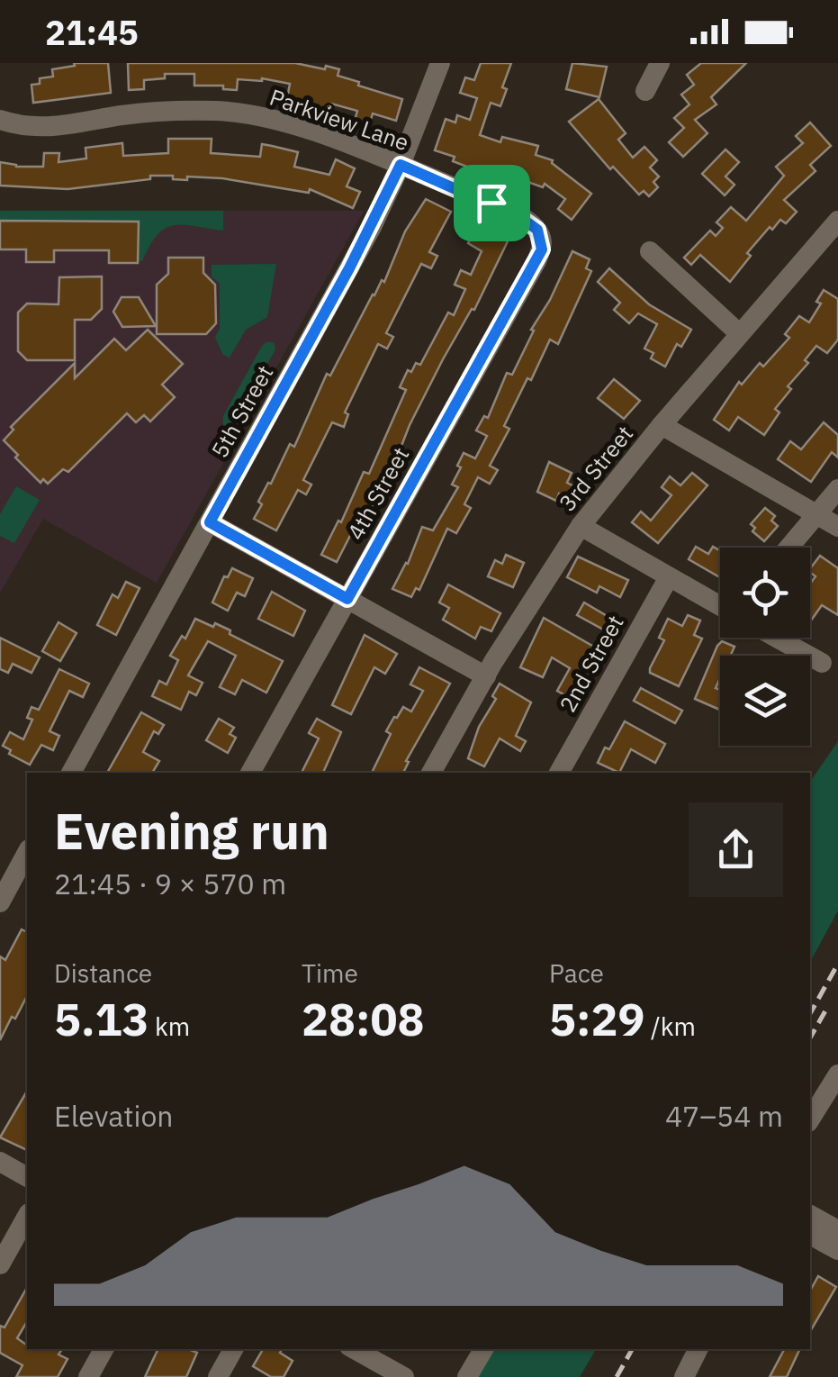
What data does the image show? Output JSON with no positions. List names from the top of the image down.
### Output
{
  "streets": {
    "street": [
      "Parkview Lane",
      "5th Street",
      "3rd Street",
      "4th Street",
      "2nd Street"
    ]
  },
  "crossings": [
    ["Parkview Lane", "5th Street"],
    ["Parkview Lane", "4th Street"]
  ],
  "page": {
    "status": "21:45",
    "heading": ["Evening run", "21:45 · 9 × 570 m"],
    "stats": [
      ["Distance", "5.13 km"],
      ["Time", "28:08"],
      ["Pace", "5:29 /km"]
    ],
    "chart": ["Elevation", "47–54 m"]
  }
}
